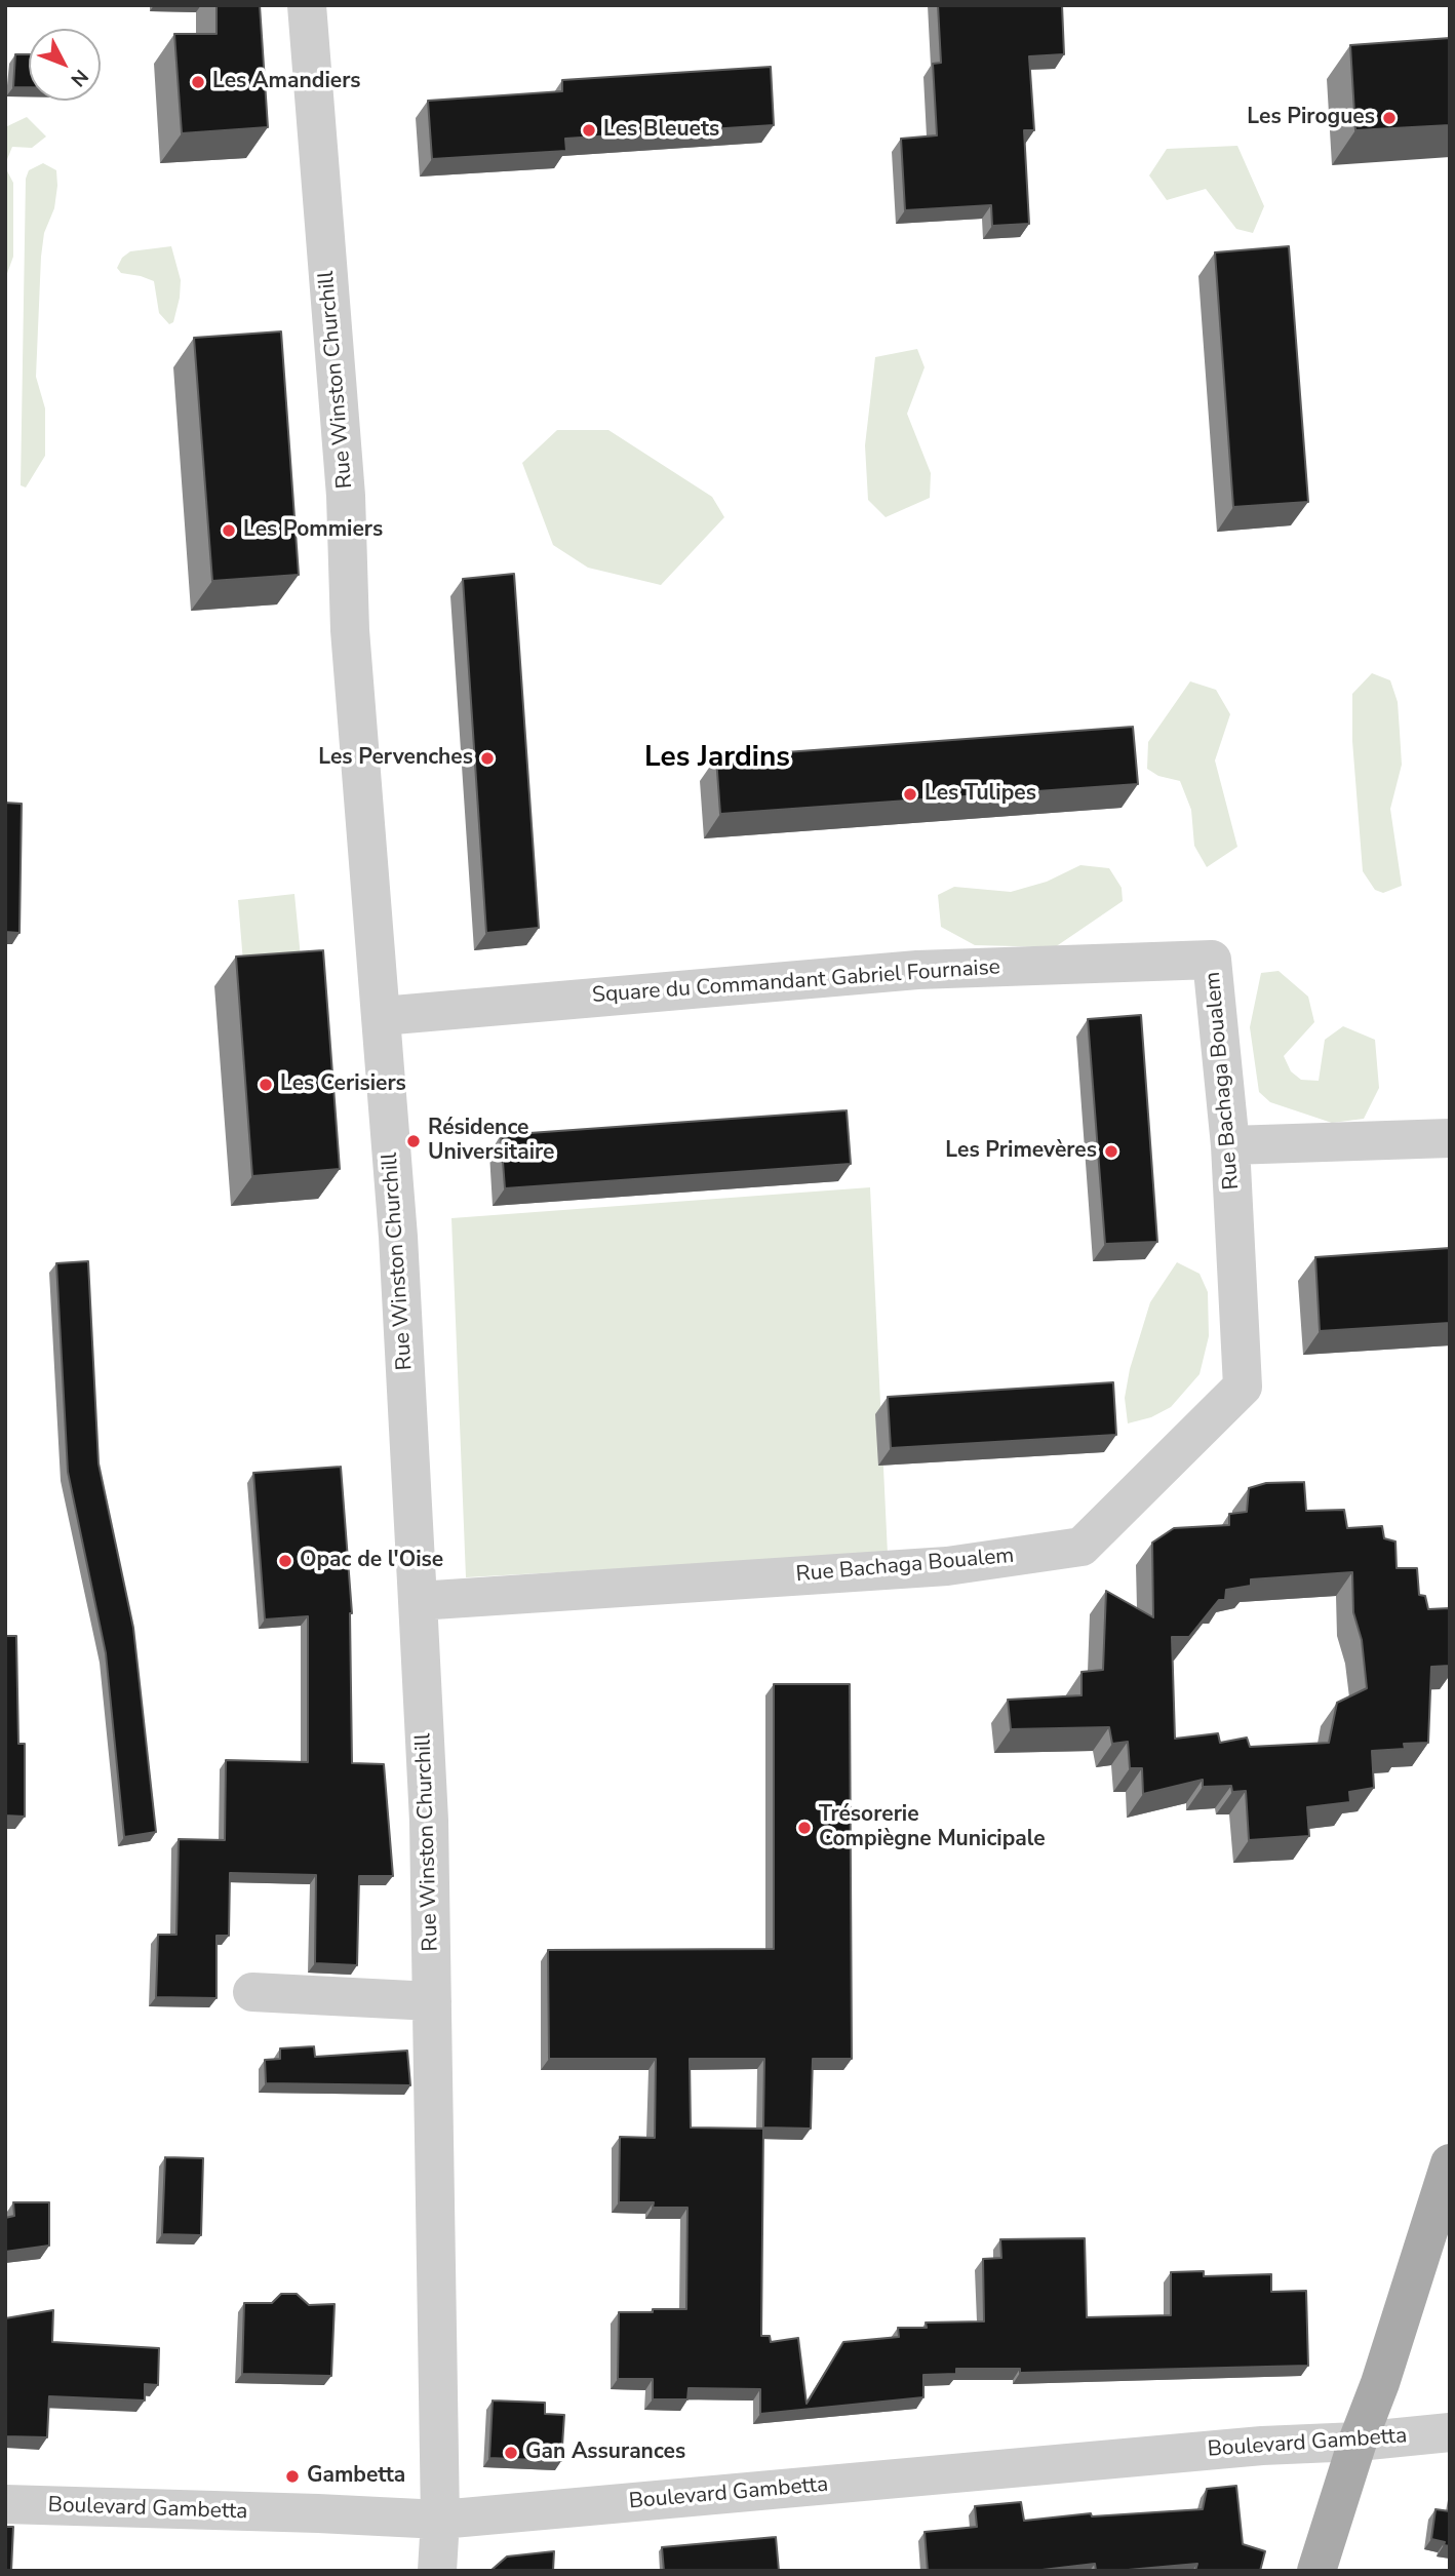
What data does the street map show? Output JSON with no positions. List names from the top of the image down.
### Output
{
  "streets": {
    "street": [
      "Rue Winston Churchill",
      "Square du Commandant Gabriel Fournaise",
      "Rue Bachaga Boualem",
      "Boulevard Gambetta"
    ]
  },
  "crossings": [
    ["Rue Winston Churchill", "Square du Commandant Gabriel Fournaise"],
    ["Rue Winston Churchill", "Rue Bachaga Boualem"],
    ["Rue Winston Churchill", "Boulevard Gambetta"],
    ["Square du Commandant Gabriel Fournaise", "Rue Bachaga Boualem"]
  ],
  "districts": ["Les Jardins"],
  "places": [
    "Les Amandiers",
    "Les Pirogues",
    "Les Bleuets",
    "Les Pommiers",
    "Les Pervenches",
    "Les Tulipes",
    "Les Cerisiers",
    "Résidence Universitaire",
    "Les Primevères",
    "Opac de l'Oise",
    "Trésorerie Compiègne Municipale",
    "Gan Assurances",
    "Gambetta"
  ],
  "north": "bottom right"
}
